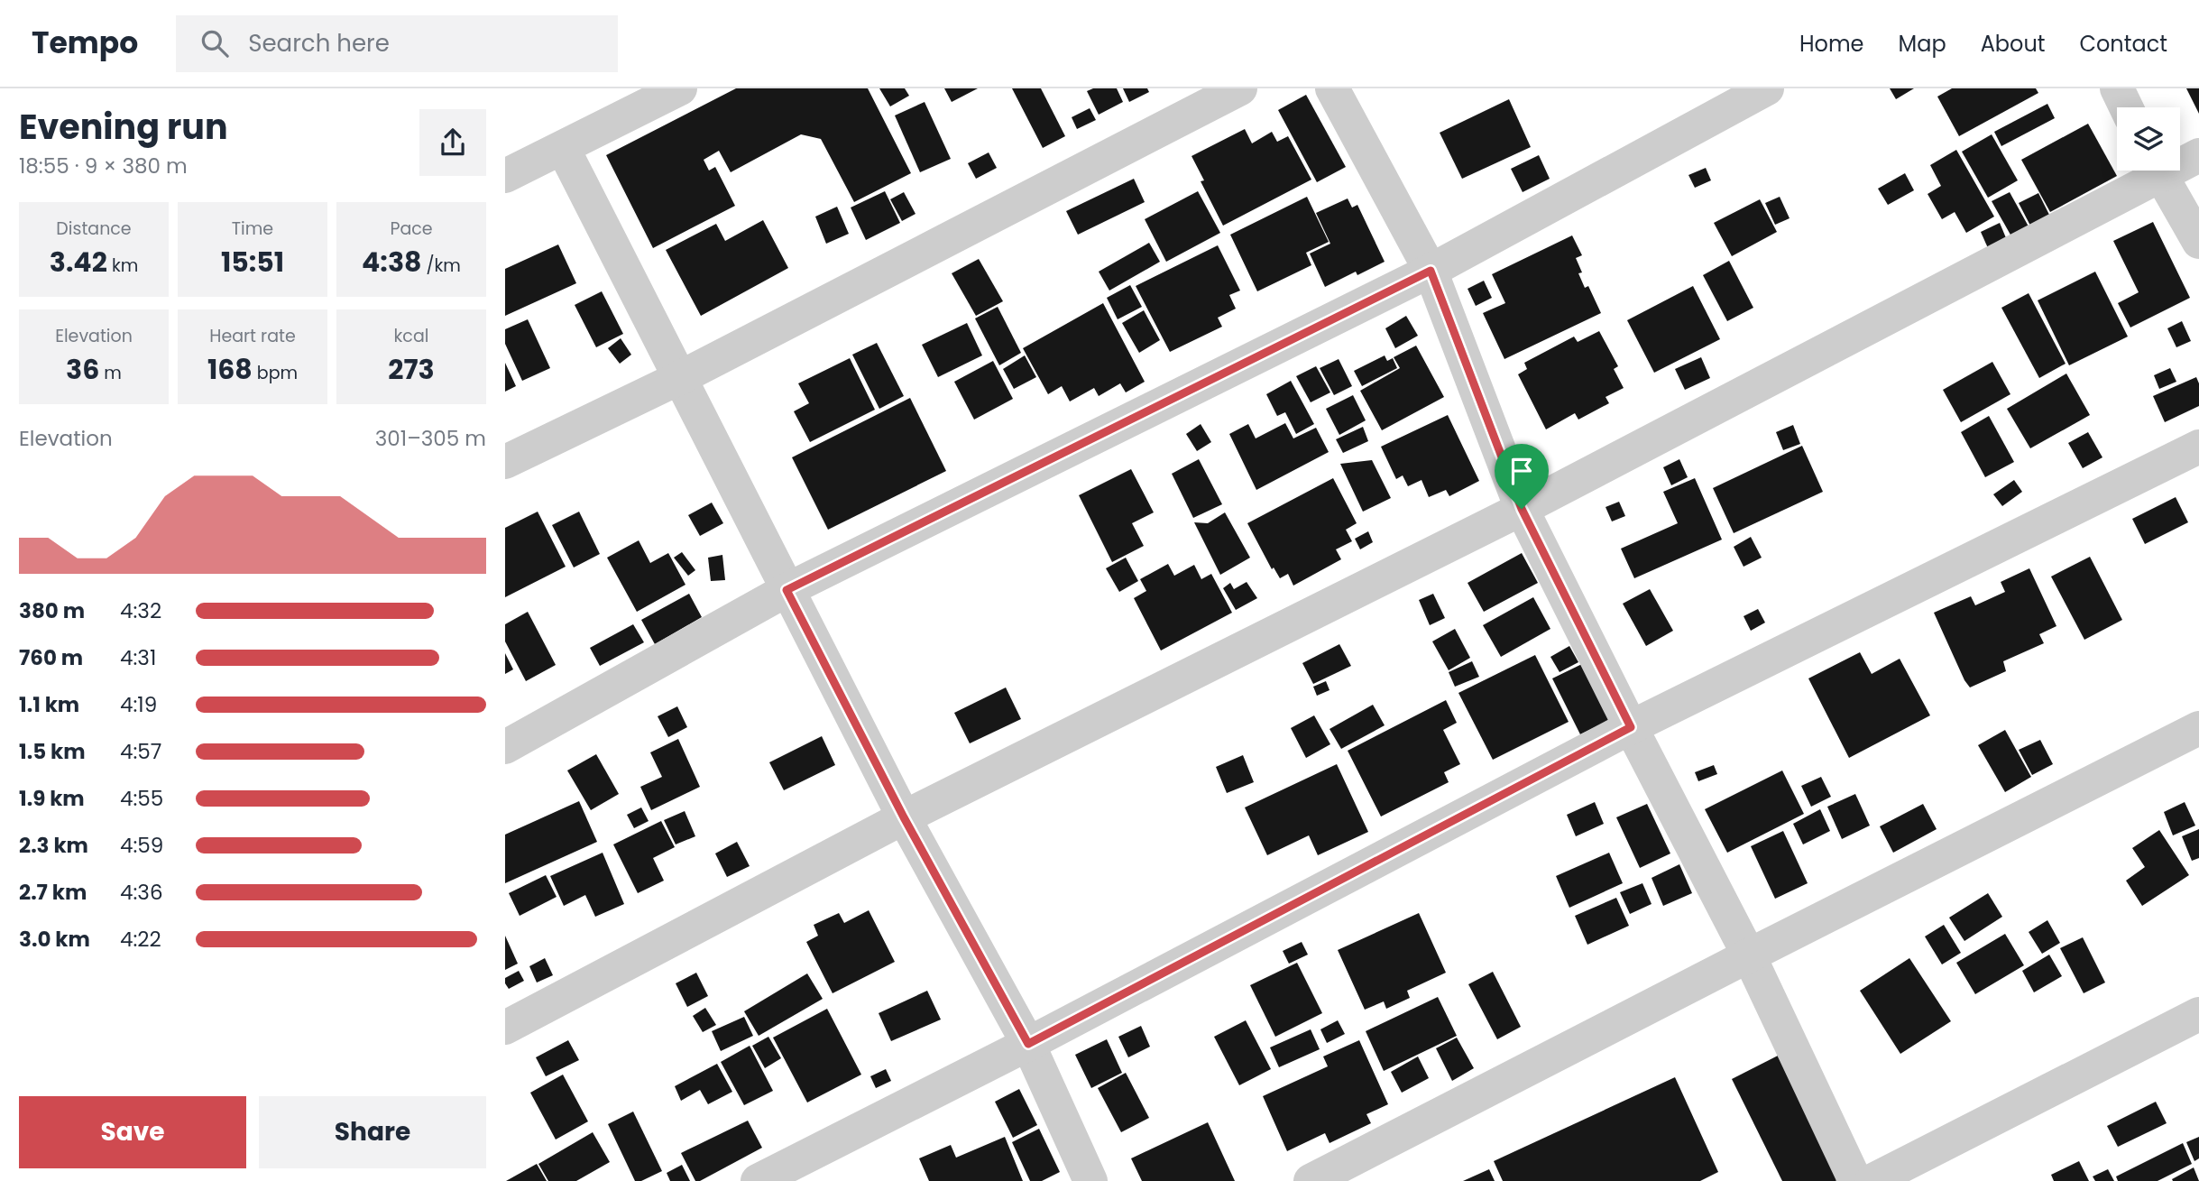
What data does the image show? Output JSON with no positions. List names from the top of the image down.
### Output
{
  "page": {
    "header": "Tempo",
    "search": "Search here",
    "nav": [
      "Home",
      "Map",
      "About",
      "Contact"
    ],
    "heading": ["Evening run", "18:55 · 9 × 380 m"],
    "stats": [
      ["Distance", "3.42 km"],
      ["Time", "15:51"],
      ["Pace", "4:38 /km"],
      ["Elevation", "36 m"],
      ["Heart rate", "168 bpm"],
      ["kcal", "273"]
    ],
    "chart": ["Elevation", "301–305 m"],
    "list": [
      {
        "name": "380 m",
        "note": "4:32"
      },
      {
        "name": "760 m",
        "note": "4:31"
      },
      {
        "name": "1.1 km",
        "note": "4:19"
      },
      {
        "name": "1.5 km",
        "note": "4:57"
      },
      {
        "name": "1.9 km",
        "note": "4:55"
      },
      {
        "name": "2.3 km",
        "note": "4:59"
      },
      {
        "name": "2.7 km",
        "note": "4:36"
      },
      {
        "name": "3.0 km",
        "note": "4:22"
      }
    ],
    "buttons": ["Save", "Share"]
  }
}
